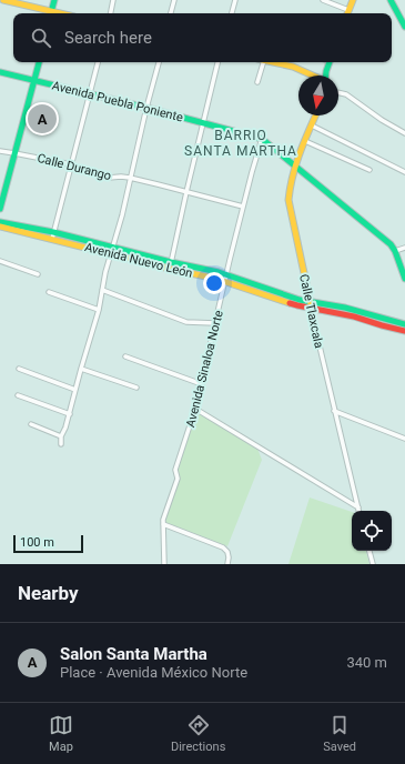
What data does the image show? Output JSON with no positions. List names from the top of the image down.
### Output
{
  "streets": {
    "street": [
      "Avenida Puebla Poniente",
      "Calle Durango",
      "Avenida Nuevo León",
      "Calle Tlaxcala",
      "Avenida Sinaloa Norte"
    ]
  },
  "crossings": [
    ["Avenida Puebla Poniente", "Calle Tlaxcala"],
    ["Avenida Puebla Poniente", "Avenida Sinaloa Norte"],
    ["Calle Durango", "Avenida Sinaloa Norte"],
    ["Avenida Nuevo León", "Calle Tlaxcala"],
    ["Avenida Nuevo León", "Avenida Sinaloa Norte"]
  ],
  "districts": ["BARRIO SANTA MARTHA"],
  "scale_bar": "100 m",
  "north": "bottom",
  "page": {
    "search": "Search here",
    "pins": "A",
    "scale": "100 m",
    "heading": "Nearby",
    "list": [
      {
        "mark": "A",
        "name": "Salon Santa Martha",
        "note": "Place · Avenida México Norte",
        "value": "340 m"
      }
    ],
    "nav": ["Map", "Directions", "Saved"]
  }
}
